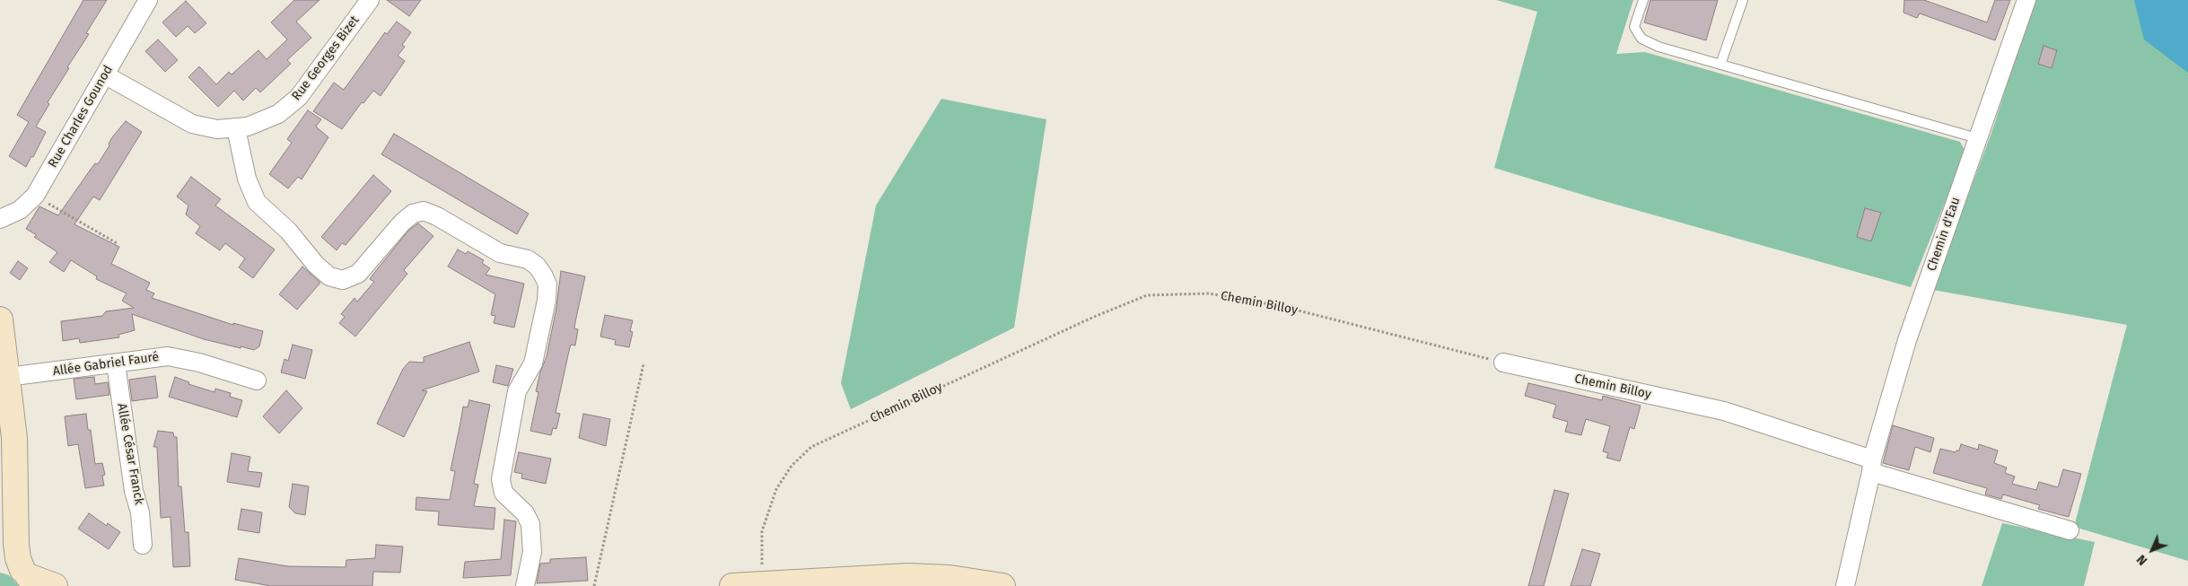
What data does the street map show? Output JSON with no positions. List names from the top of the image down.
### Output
{
  "streets": {
    "street": [
      "Rue Georges Bizet",
      "Rue Charles Gounod",
      "Chemin d'Eau",
      "Chemin Billoy",
      "Allée Gabriel Fauré",
      "Allée César Franck"
    ]
  },
  "crossings": [
    ["Rue Georges Bizet", "Rue Charles Gounod"],
    ["Chemin d'Eau", "Chemin Billoy"],
    ["Allée Gabriel Fauré", "Allée César Franck"]
  ],
  "north": "bottom left"
}
